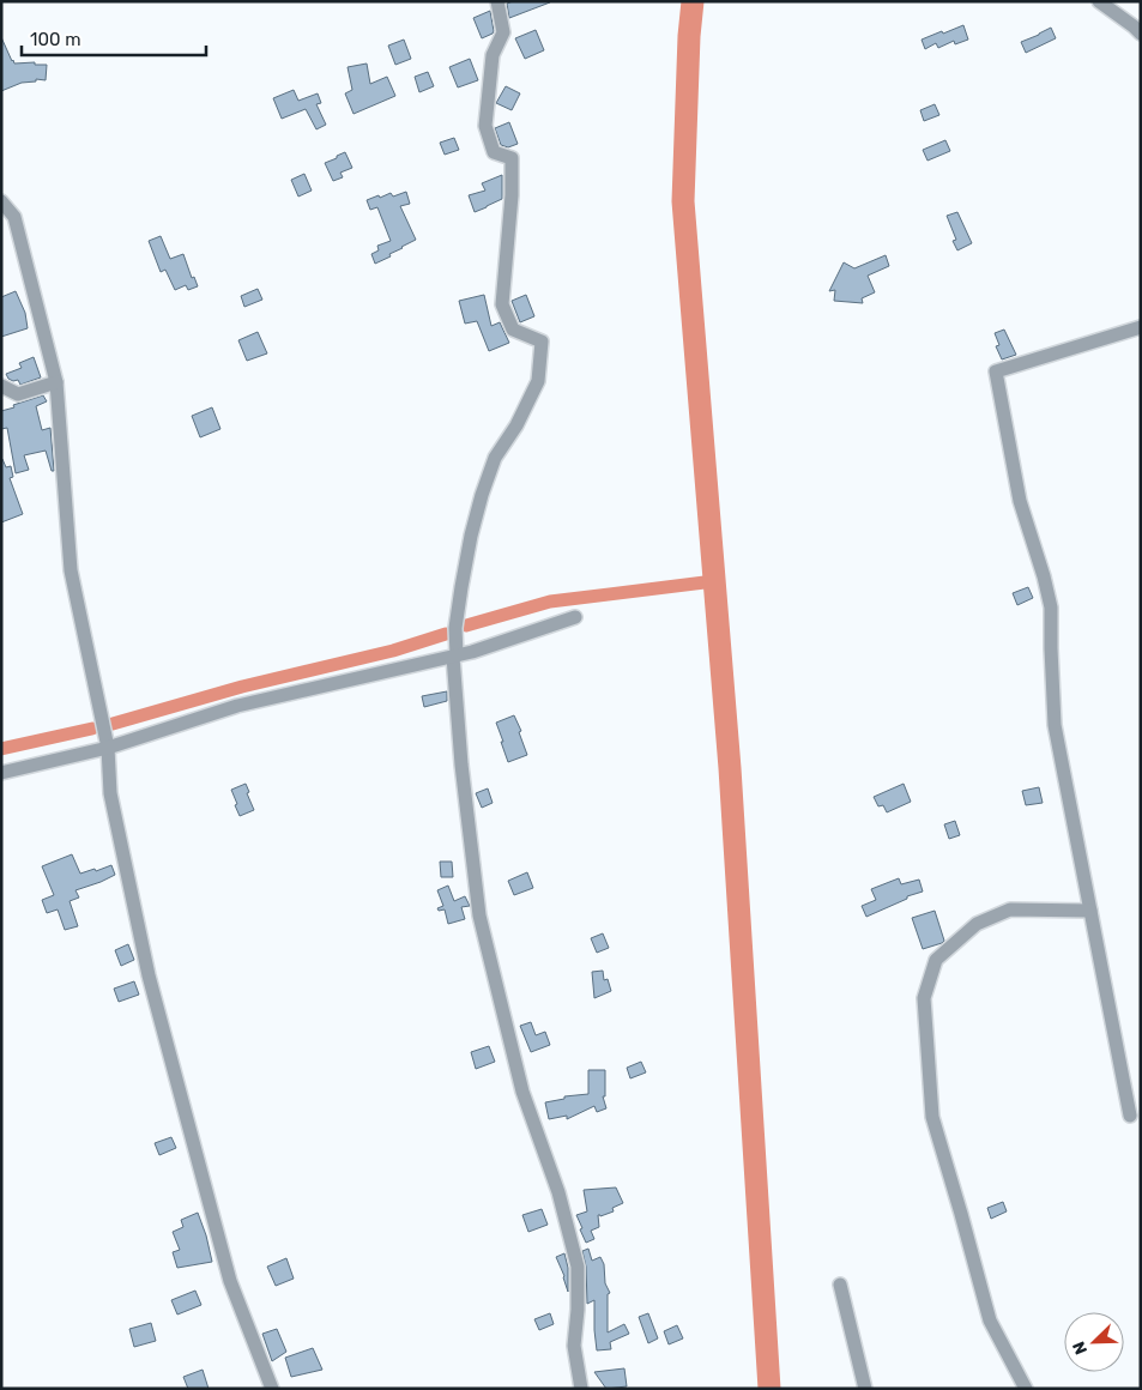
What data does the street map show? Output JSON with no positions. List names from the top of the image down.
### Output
{
  "scale_bar": "100 m",
  "north": "bottom left"
}
